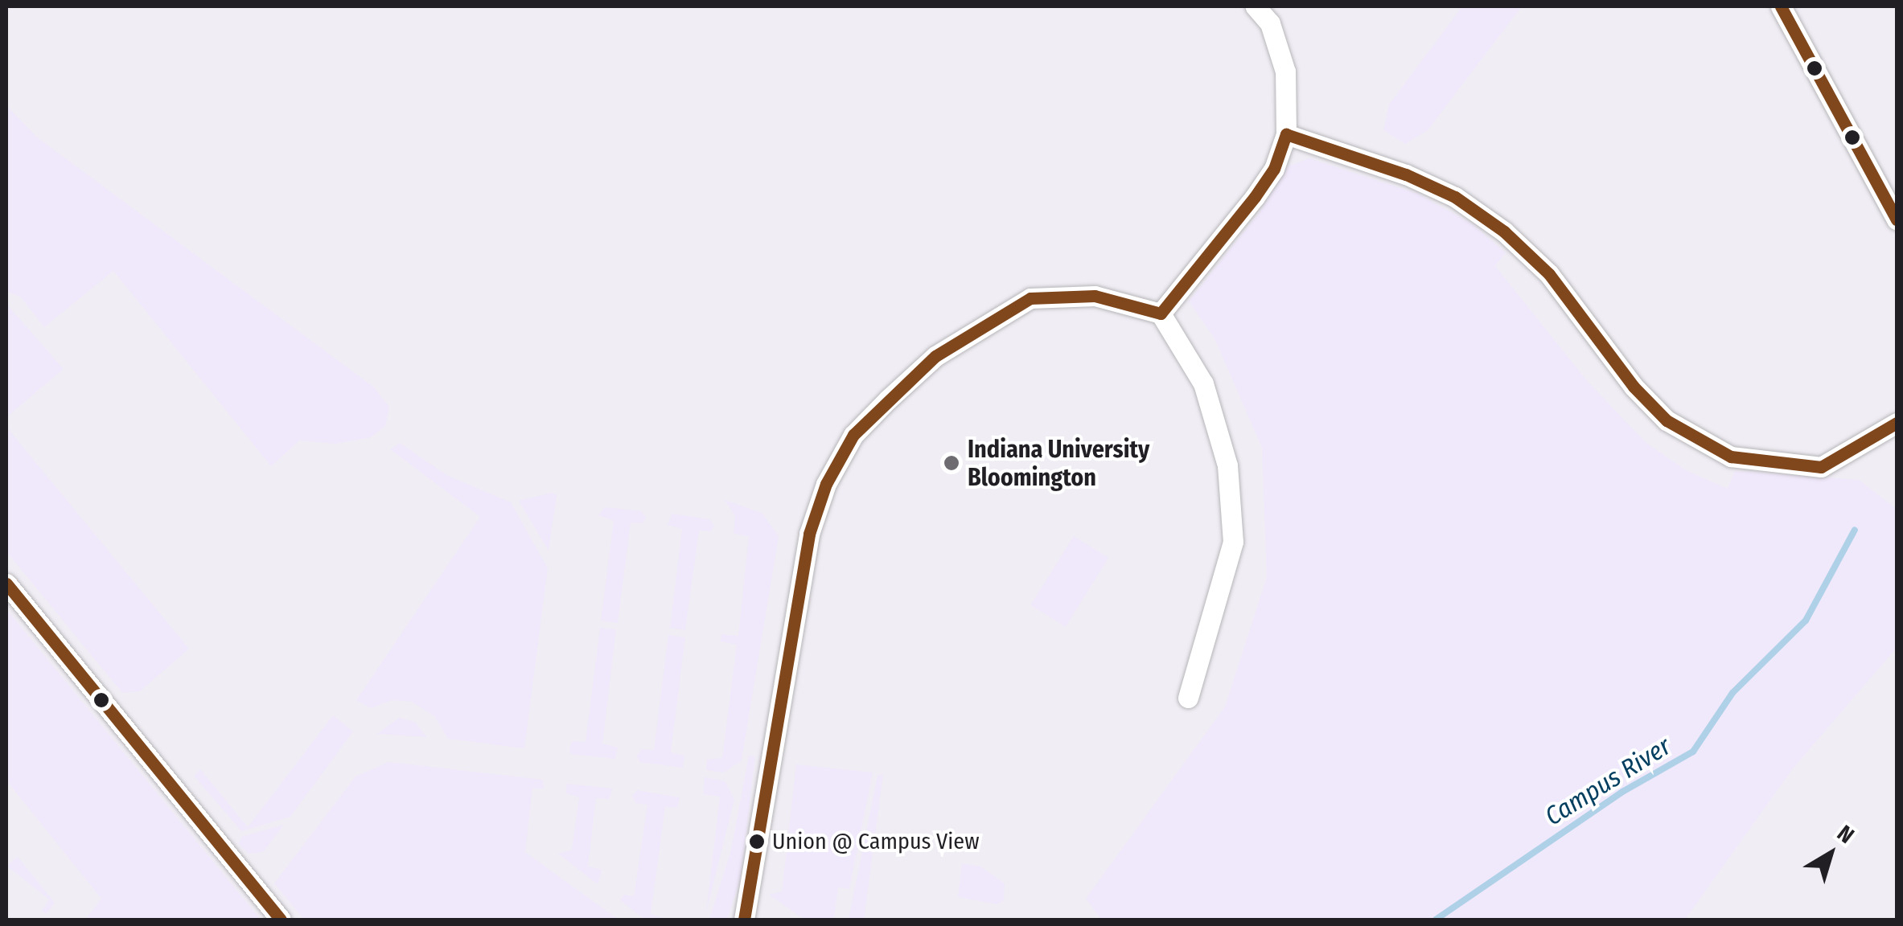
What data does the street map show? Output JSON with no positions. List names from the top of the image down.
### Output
{
  "water": ["Campus River"],
  "places": ["Indiana University Bloomington", "Union @ Campus View"],
  "north": "top right"
}
